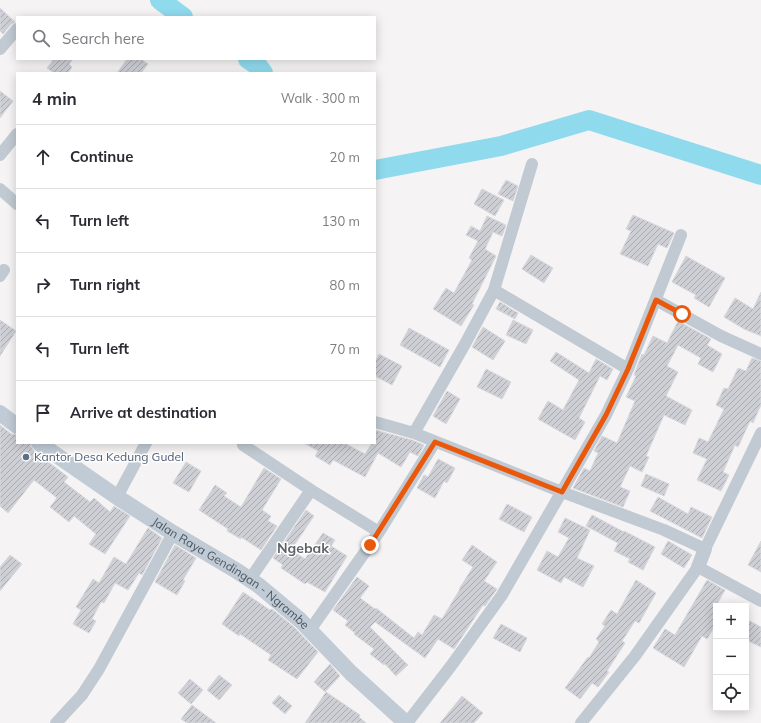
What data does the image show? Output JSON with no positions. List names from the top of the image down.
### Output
{
  "streets": {
    "main road": ["Jalan Raya Gendingan - Ngrambe"]
  },
  "districts": ["Ngebak"],
  "places": ["Kantor Desa Kedung Gudel"],
  "page": {
    "search": "Search here",
    "heading": ["4 min", "Walk · 300 m"],
    "list": [
      ["Continue", "20 m"],
      ["Turn left", "130 m"],
      ["Turn right", "80 m"],
      ["Turn left", "70 m"],
      "Arrive at destination"
    ],
    "map_buttons": ["+", "−"]
  }
}
